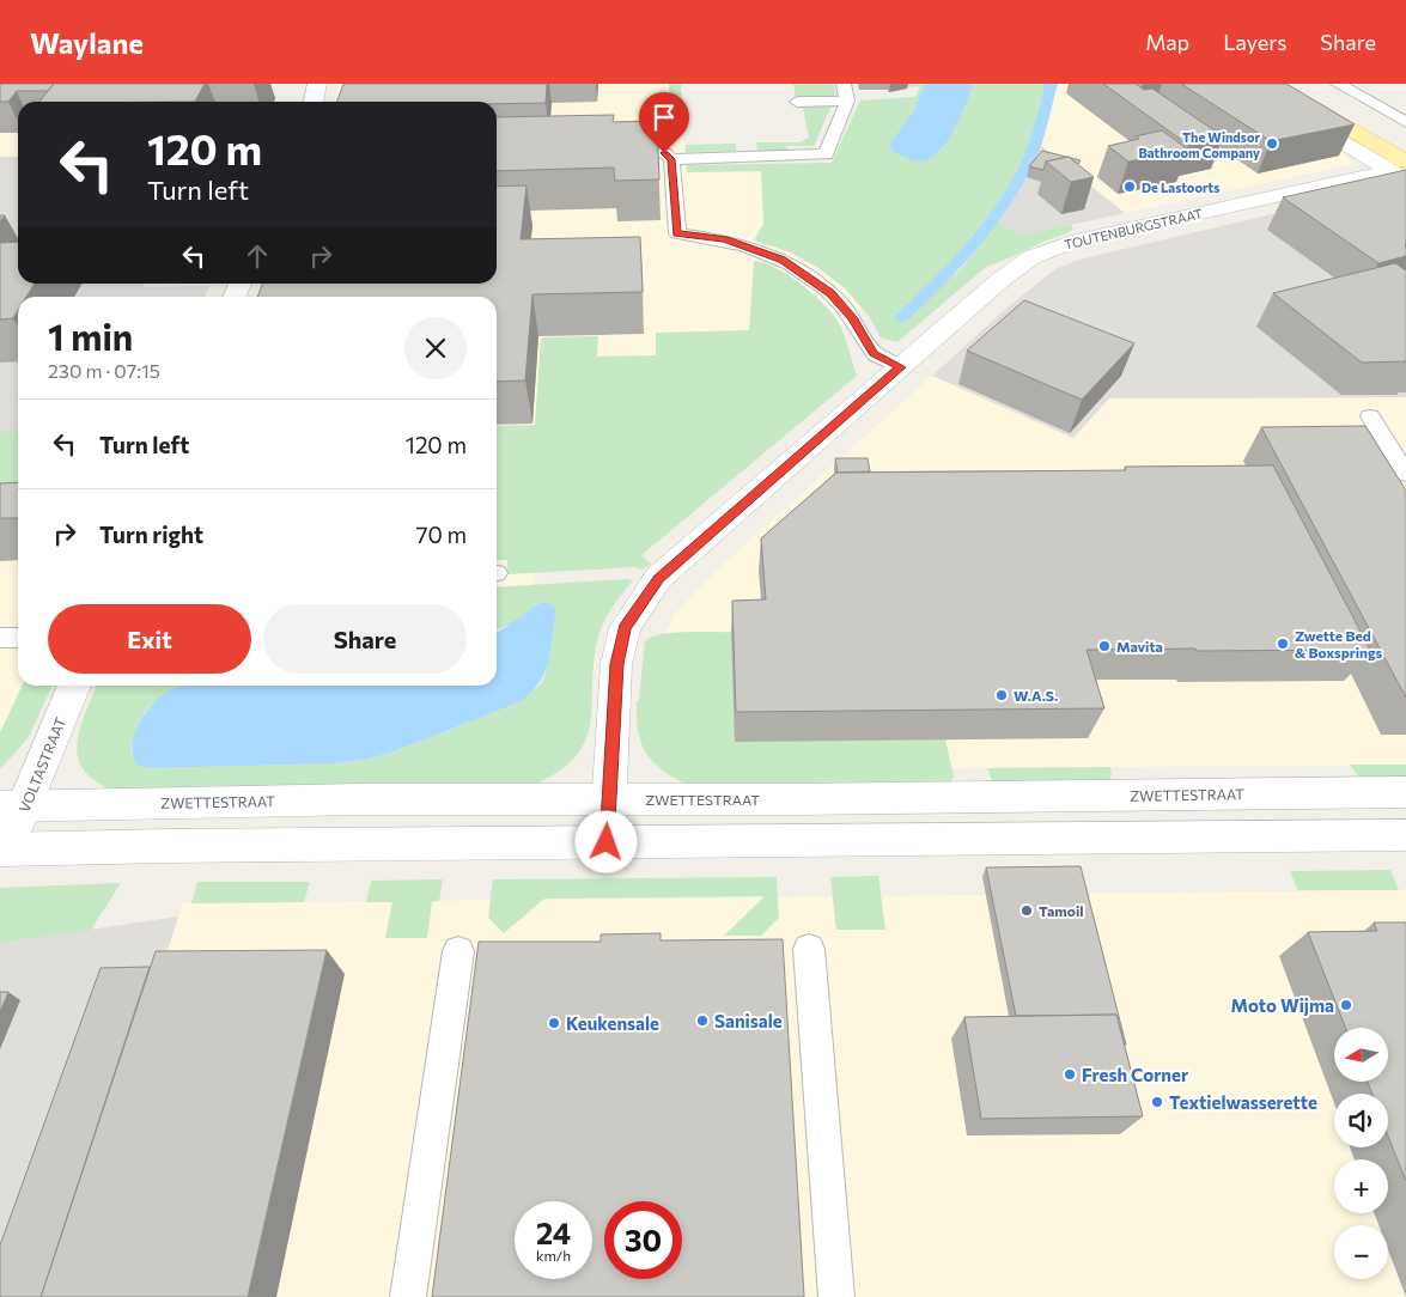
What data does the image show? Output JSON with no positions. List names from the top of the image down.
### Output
{
  "streets": {
    "street": ["TOUTENBURGSTRAAT", "VOLTASTRAAT", "ZWETTESTRAAT"]
  },
  "crossings": [
    ["TOUTENBURGSTRAAT", "ZWETTESTRAAT"],
    ["VOLTASTRAAT", "ZWETTESTRAAT"]
  ],
  "places": [
    "The Windsor Bathroom Company",
    "De Lastoorts",
    "Zwette Bed & Boxsprings",
    "Mavita",
    "W.A.S.",
    "Tamoil",
    "Moto Wijma",
    "Sanisale",
    "Keukensale",
    "Fresh Corner",
    "Textielwasserette"
  ],
  "north": "left",
  "page": {
    "header": "Waylane",
    "nav": ["Map", "Layers", "Share"],
    "turn": ["120 m", "Turn left"],
    "heading": ["1 min", "230 m · 07:15"],
    "list": [
      {
        "name": "Turn left",
        "value": "120 m"
      },
      {
        "name": "Turn right",
        "value": "70 m"
      }
    ],
    "buttons": ["Exit", "Share"],
    "map_buttons": ["+", "−"],
    "speed": "24 km/h",
    "limit": "30"
  }
}
